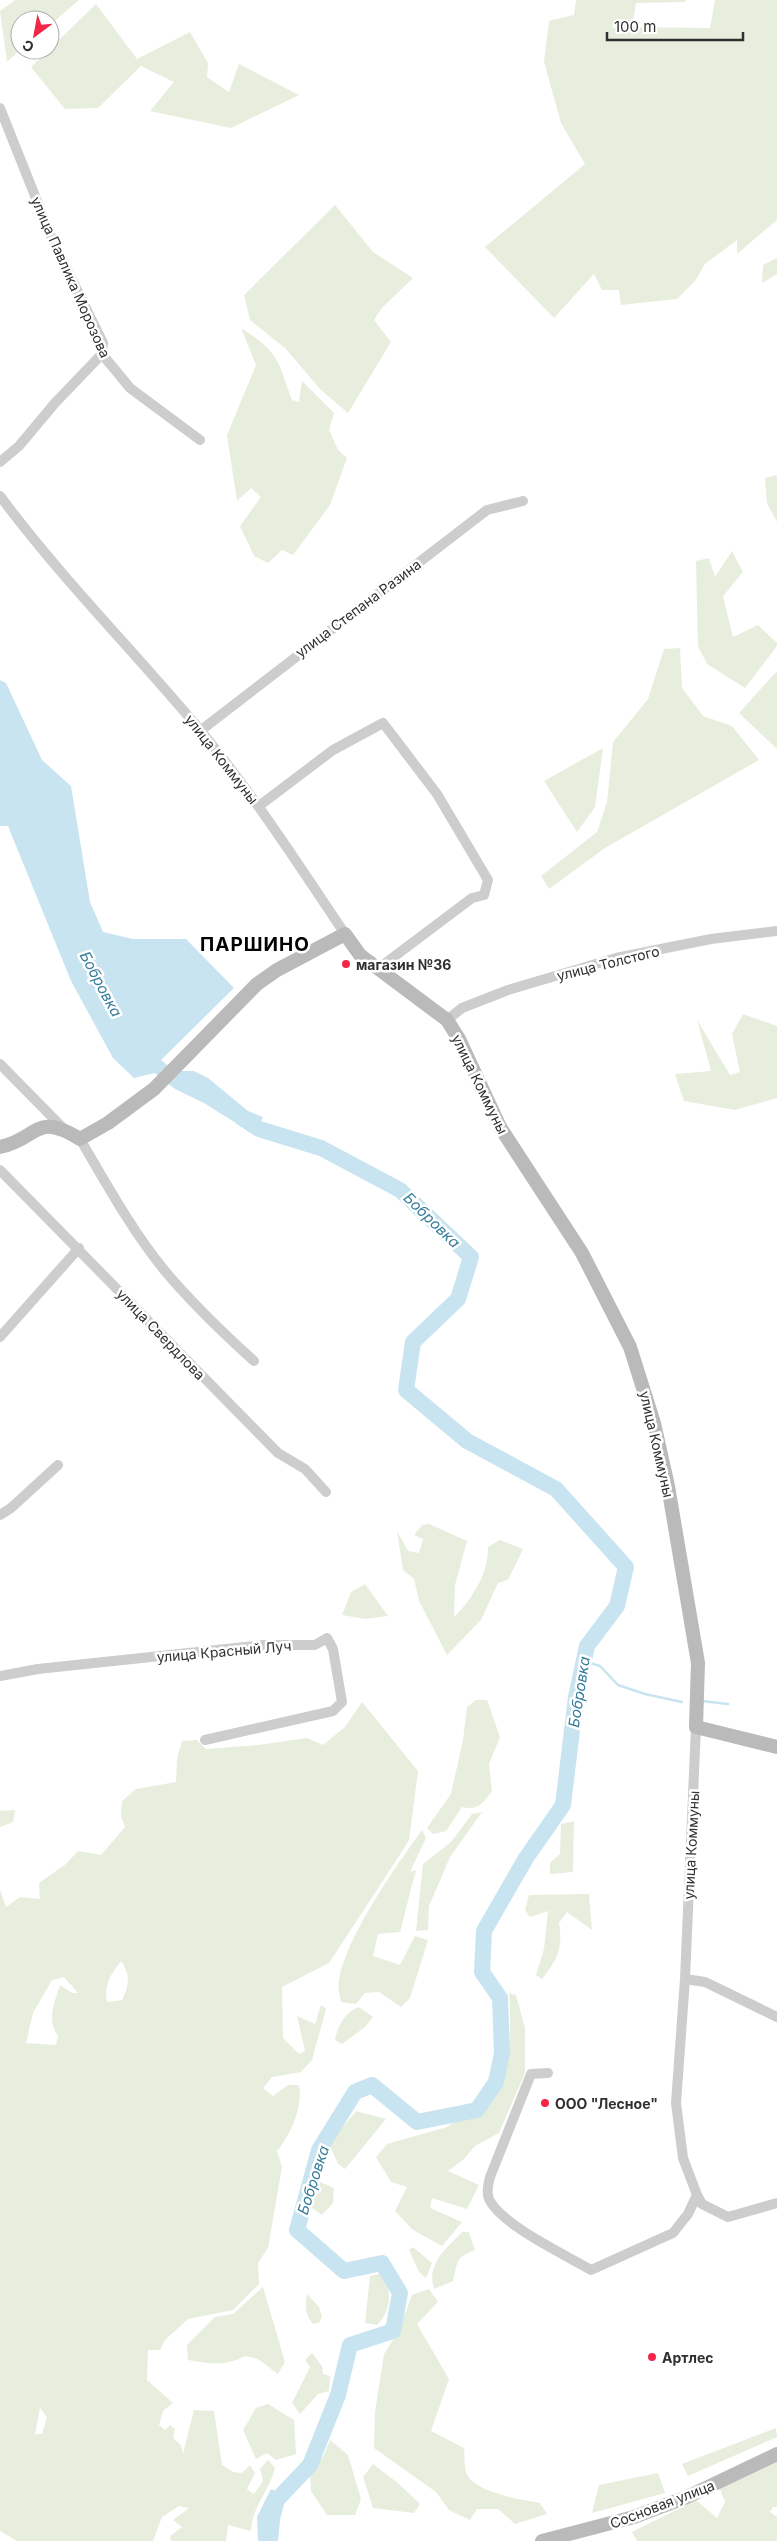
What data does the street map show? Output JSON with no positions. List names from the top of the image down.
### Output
{
  "streets": {
    "street": [
      "улица Павлика Морозова",
      "улица Степана Разина",
      "улица Коммуны",
      "улица Толстого",
      "улица Свердлова",
      "улица Красный Луч",
      "Сосновая улица"
    ]
  },
  "crossings": [
    ["улица Степана Разина", "улица Коммуны"],
    ["улица Коммуны", "улица Толстого"]
  ],
  "districts": ["ПАРШИНО"],
  "water": ["Бобровка"],
  "places": ["магазин №36", "ООО \"Лесное\"", "Артлес"],
  "scale_bar": "100 m",
  "north": "bottom left"
}
